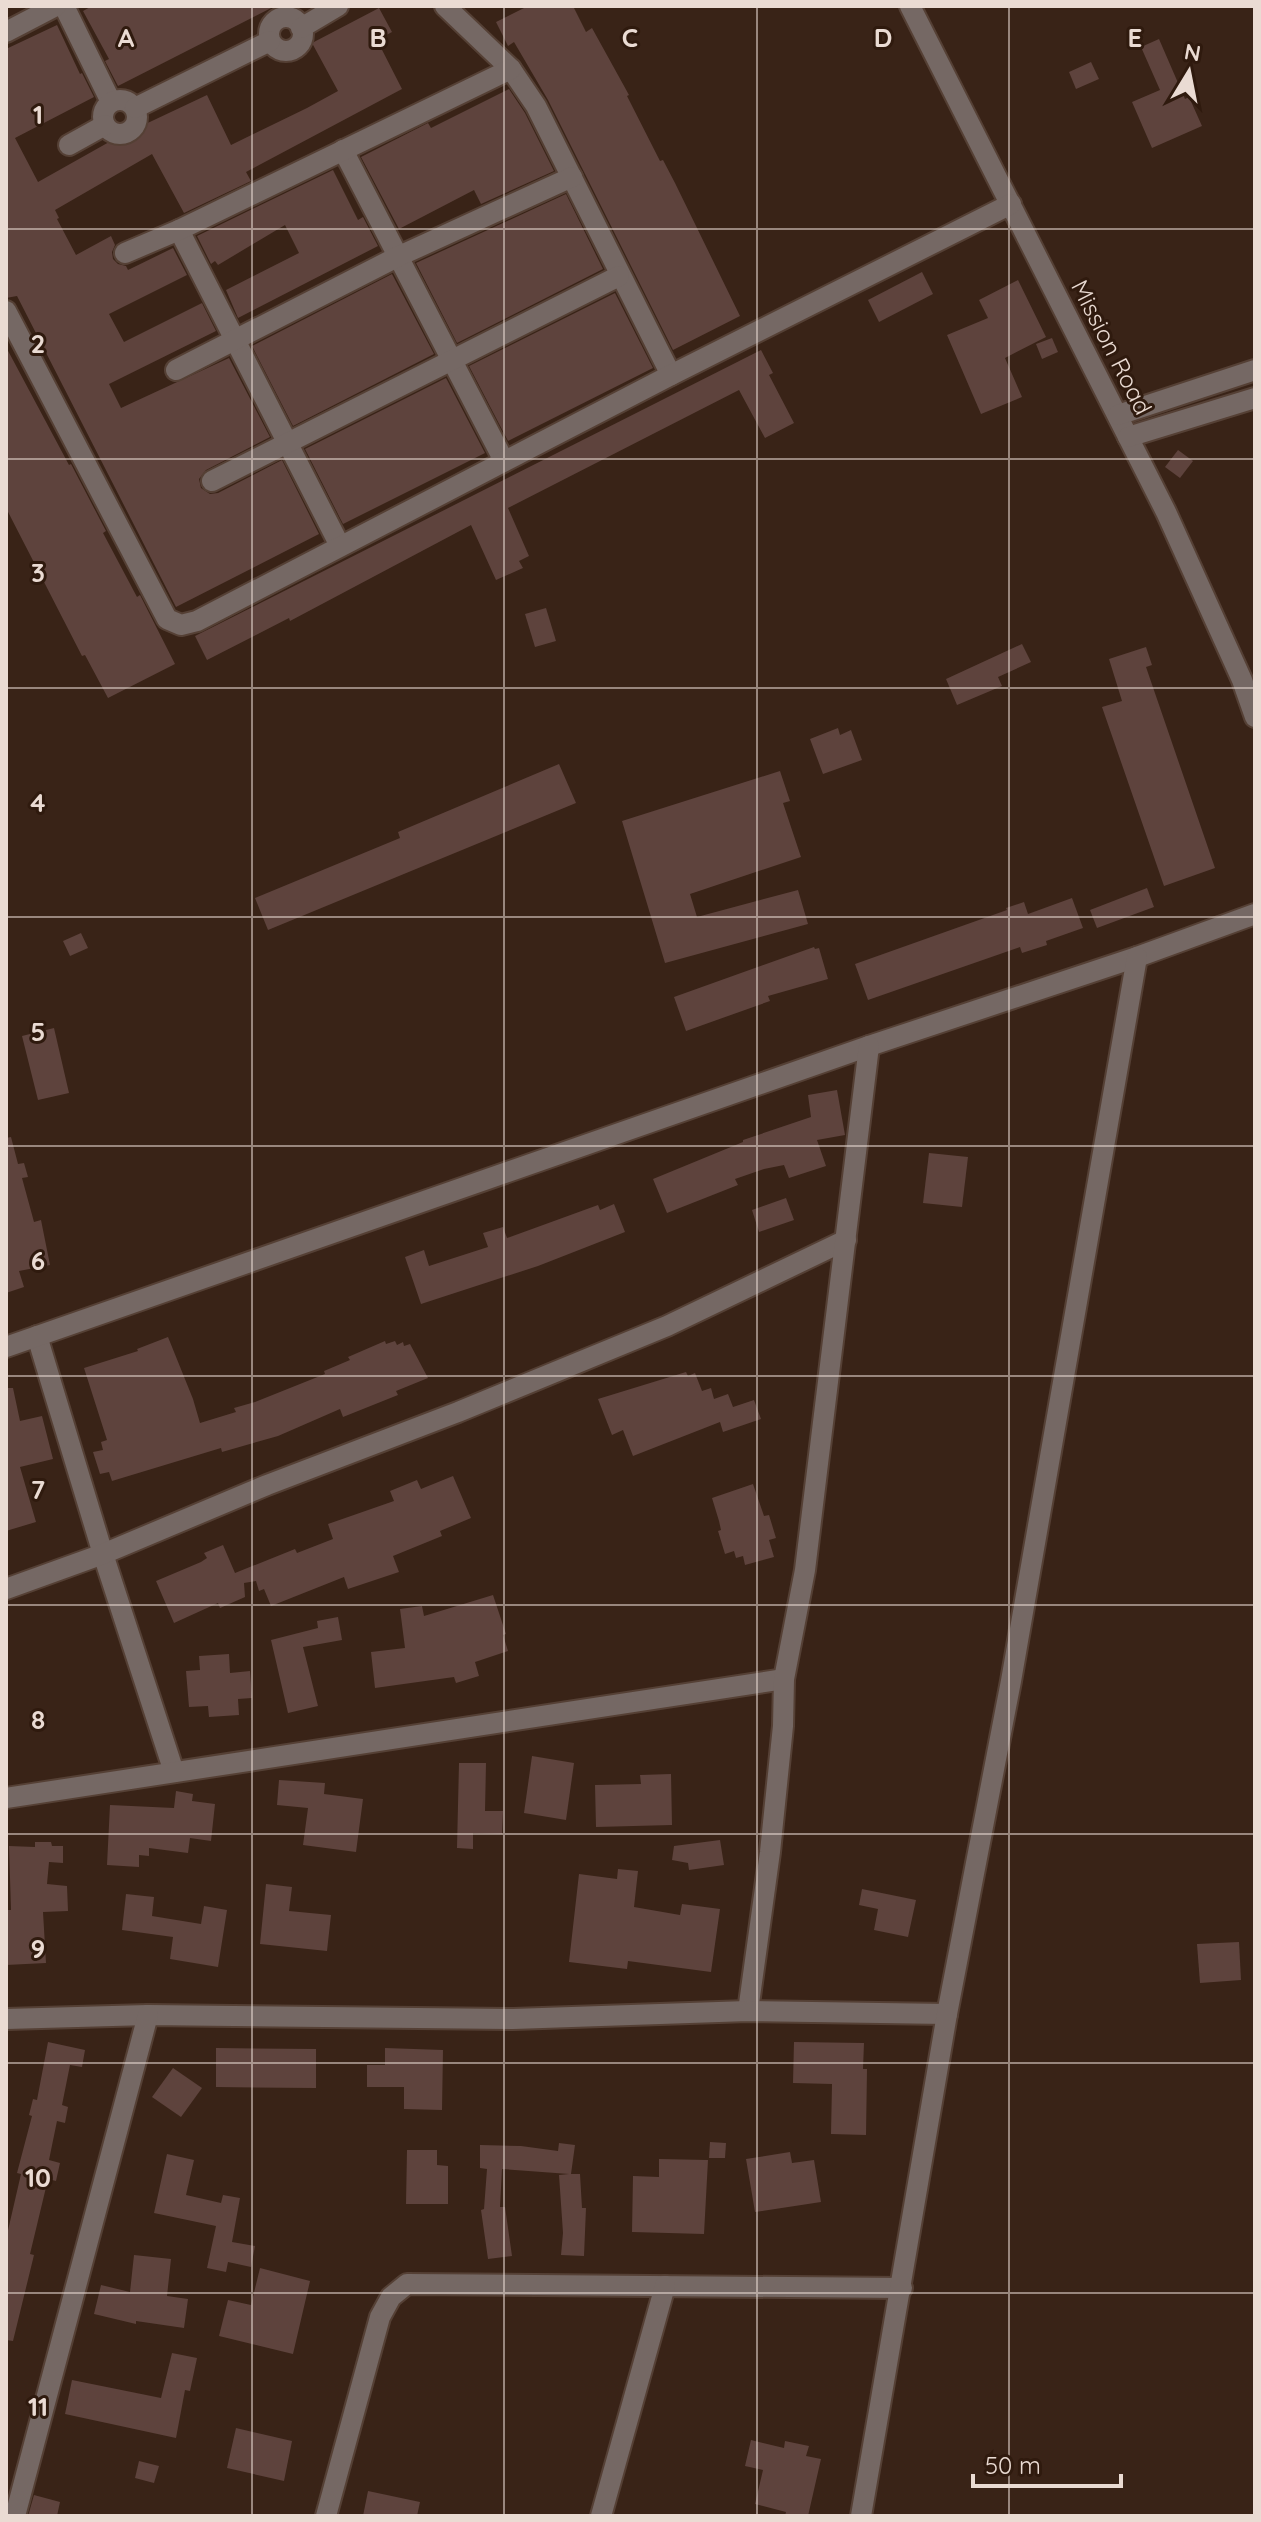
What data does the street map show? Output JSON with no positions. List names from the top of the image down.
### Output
{
  "streets": {
    "street": ["Mission Road"]
  },
  "scale_bar": "50 m",
  "north": "top",
  "grid": {
    "columns": [
      "A",
      "B",
      "C",
      "D",
      "E"
    ],
    "rows": [
      "1",
      "2",
      "3",
      "4",
      "5",
      "6",
      "7",
      "8",
      "9",
      "10",
      "11"
    ]
  }
}
